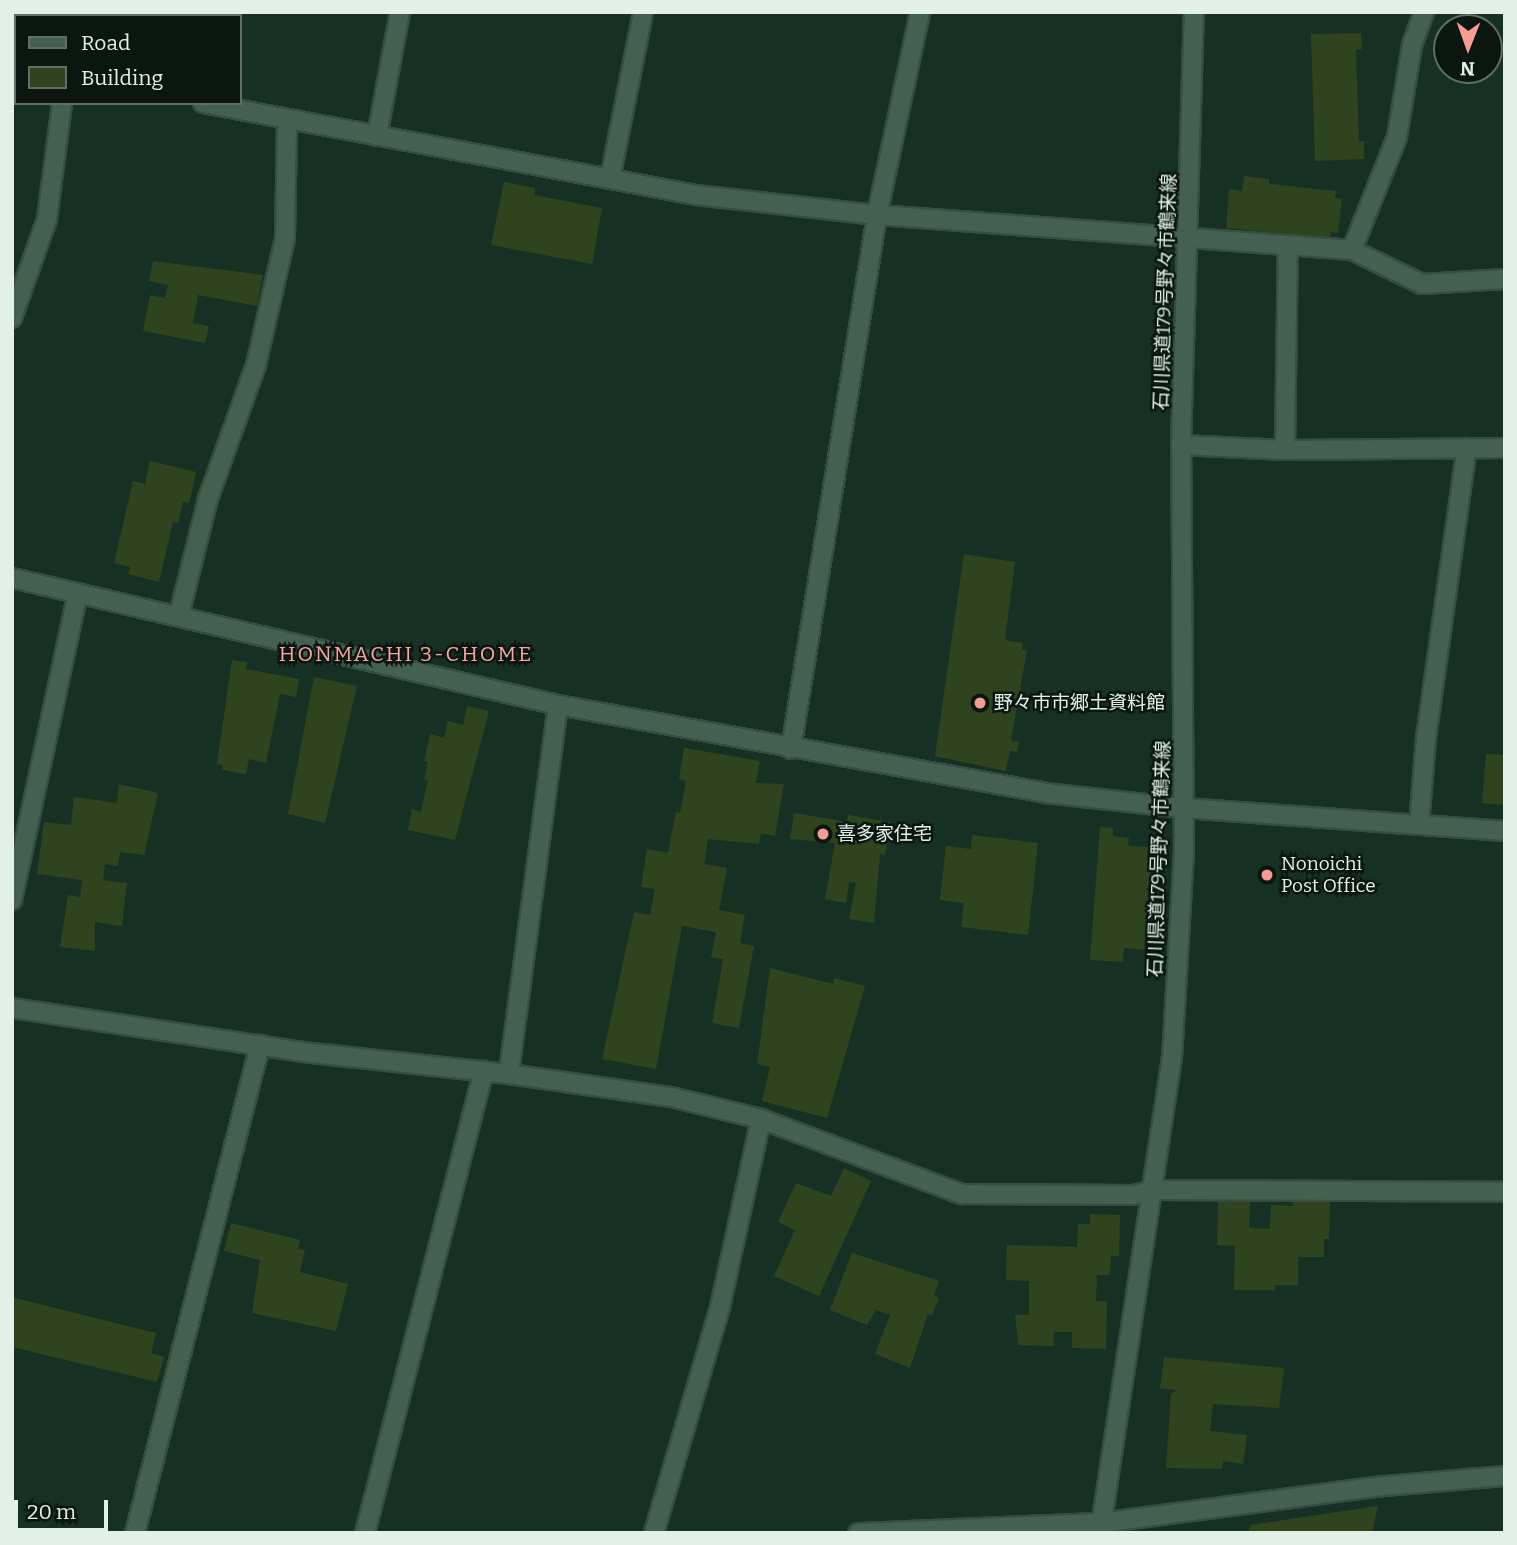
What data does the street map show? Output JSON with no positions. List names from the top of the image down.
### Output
{
  "streets": {
    "street": ["石川県道179号野々市鶴来線"]
  },
  "districts": ["HONMACHI 3-CHOME"],
  "places": ["野々市市郷土資料館", "喜多家住宅", "Nonoichi Post Office"],
  "legend": ["Road", "Building"],
  "scale_bar": "20 m",
  "north": "bottom"
}
